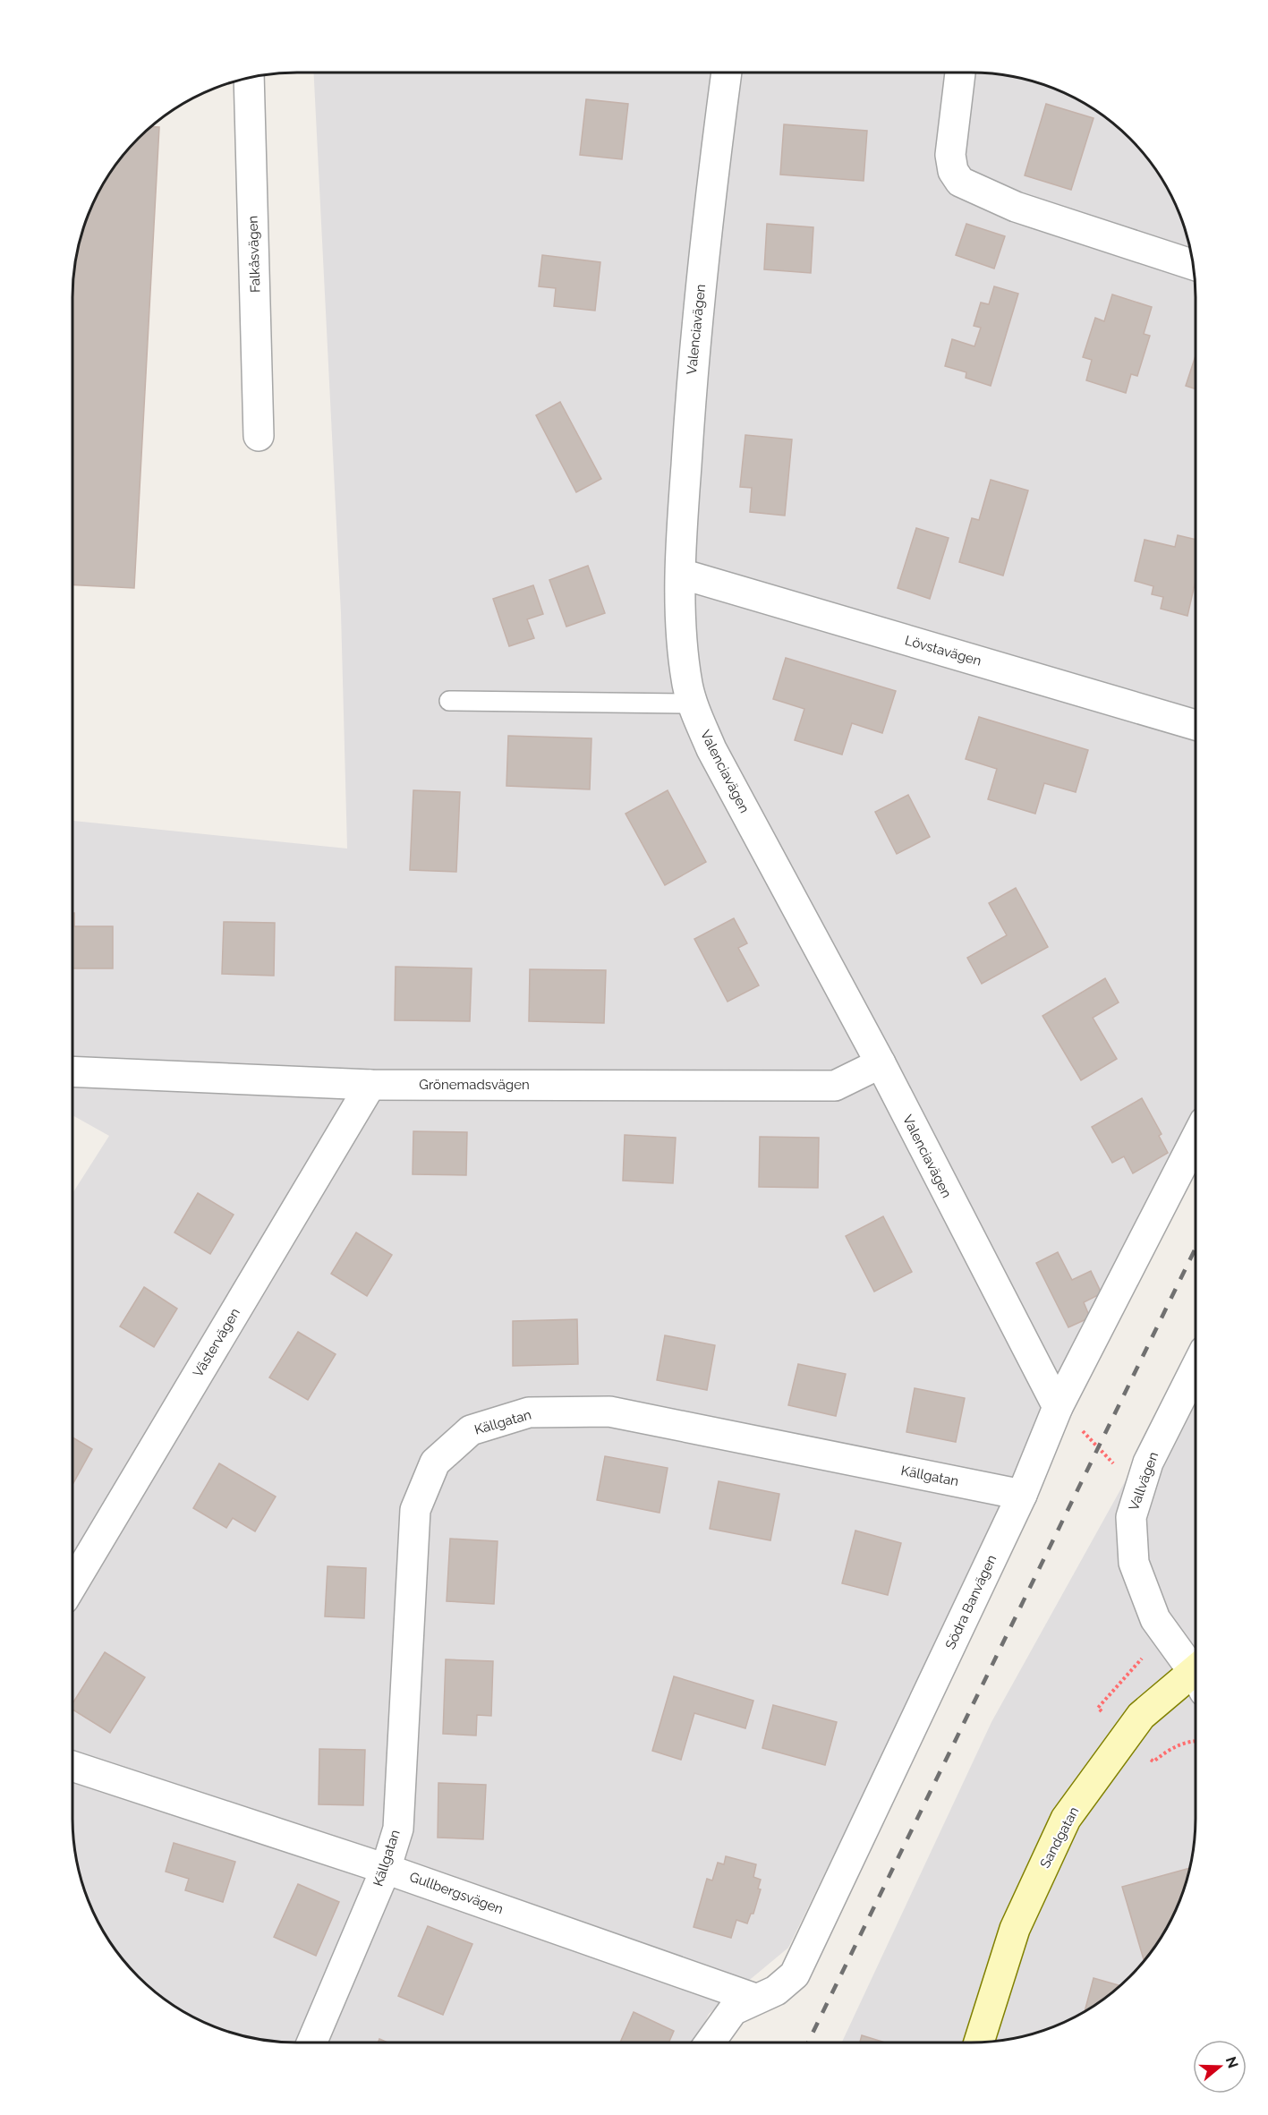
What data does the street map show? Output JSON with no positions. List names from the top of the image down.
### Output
{
  "streets": {
    "main road": ["Sandgatan"],
    "street": [
      "Falkåsvägen",
      "Valenciavägen",
      "Lövstavägen",
      "Grönemadsvägen",
      "Västervägen",
      "Källgatan",
      "Vallvägen",
      "Södra Banvägen",
      "Gullbergsvägen"
    ]
  },
  "crossings": [
    ["Valenciavägen", "Lövstavägen"],
    ["Valenciavägen", "Grönemadsvägen"],
    ["Valenciavägen", "Södra Banvägen"],
    ["Grönemadsvägen", "Västervägen"],
    ["Källgatan", "Södra Banvägen"],
    ["Källgatan", "Gullbergsvägen"],
    ["Södra Banvägen", "Gullbergsvägen"]
  ],
  "north": "right"
}
